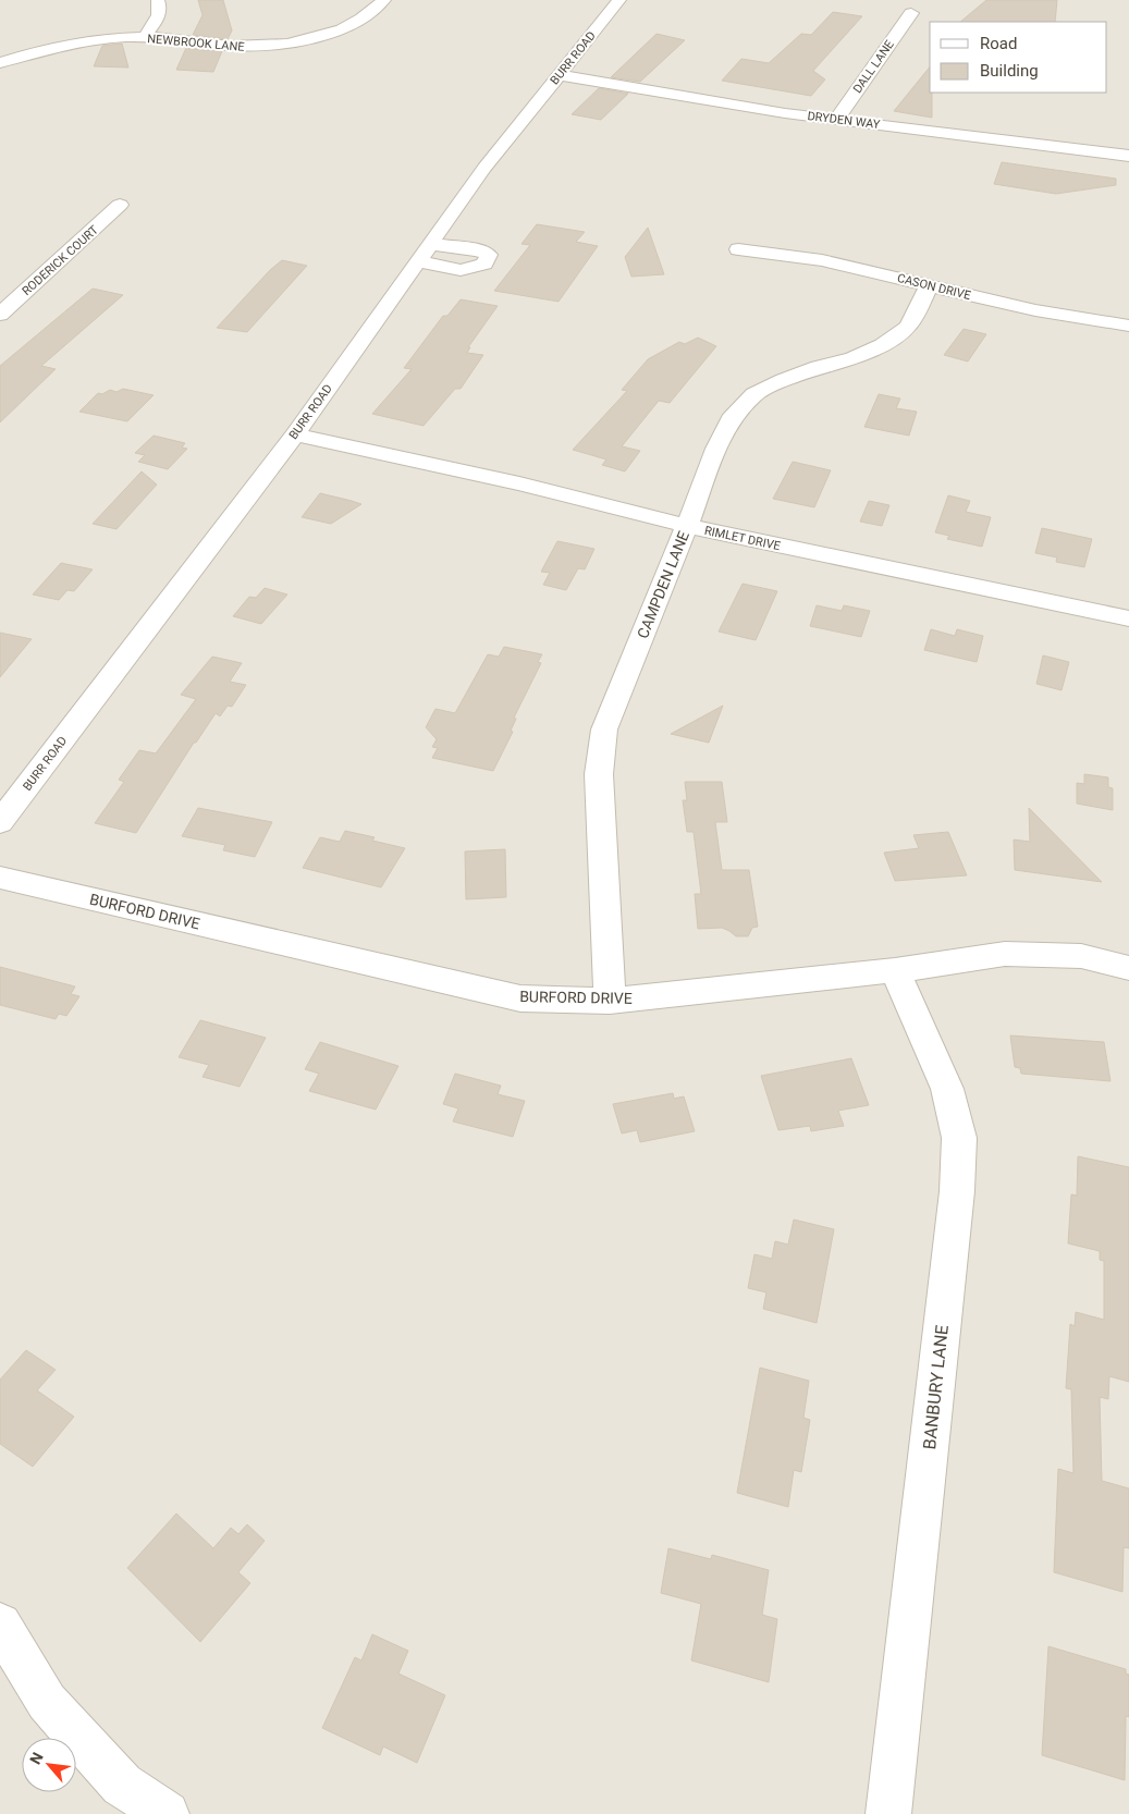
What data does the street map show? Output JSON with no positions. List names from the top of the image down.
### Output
{
  "streets": {
    "street": [
      "NEWBROOK LANE",
      "BURR ROAD",
      "DALL LANE",
      "DRYDEN WAY",
      "RODERICK COURT",
      "CASON DRIVE",
      "RIMLET DRIVE",
      "CAMPDEN LANE",
      "BURFORD DRIVE",
      "BANBURY LANE"
    ]
  },
  "crossings": [
    ["BURR ROAD", "DRYDEN WAY"],
    ["BURR ROAD", "RIMLET DRIVE"],
    ["DALL LANE", "DRYDEN WAY"],
    ["CASON DRIVE", "CAMPDEN LANE"],
    ["RIMLET DRIVE", "CAMPDEN LANE"],
    ["CAMPDEN LANE", "BURFORD DRIVE"],
    ["BURFORD DRIVE", "BANBURY LANE"]
  ],
  "legend": ["Road", "Building"],
  "north": "top left"
}
